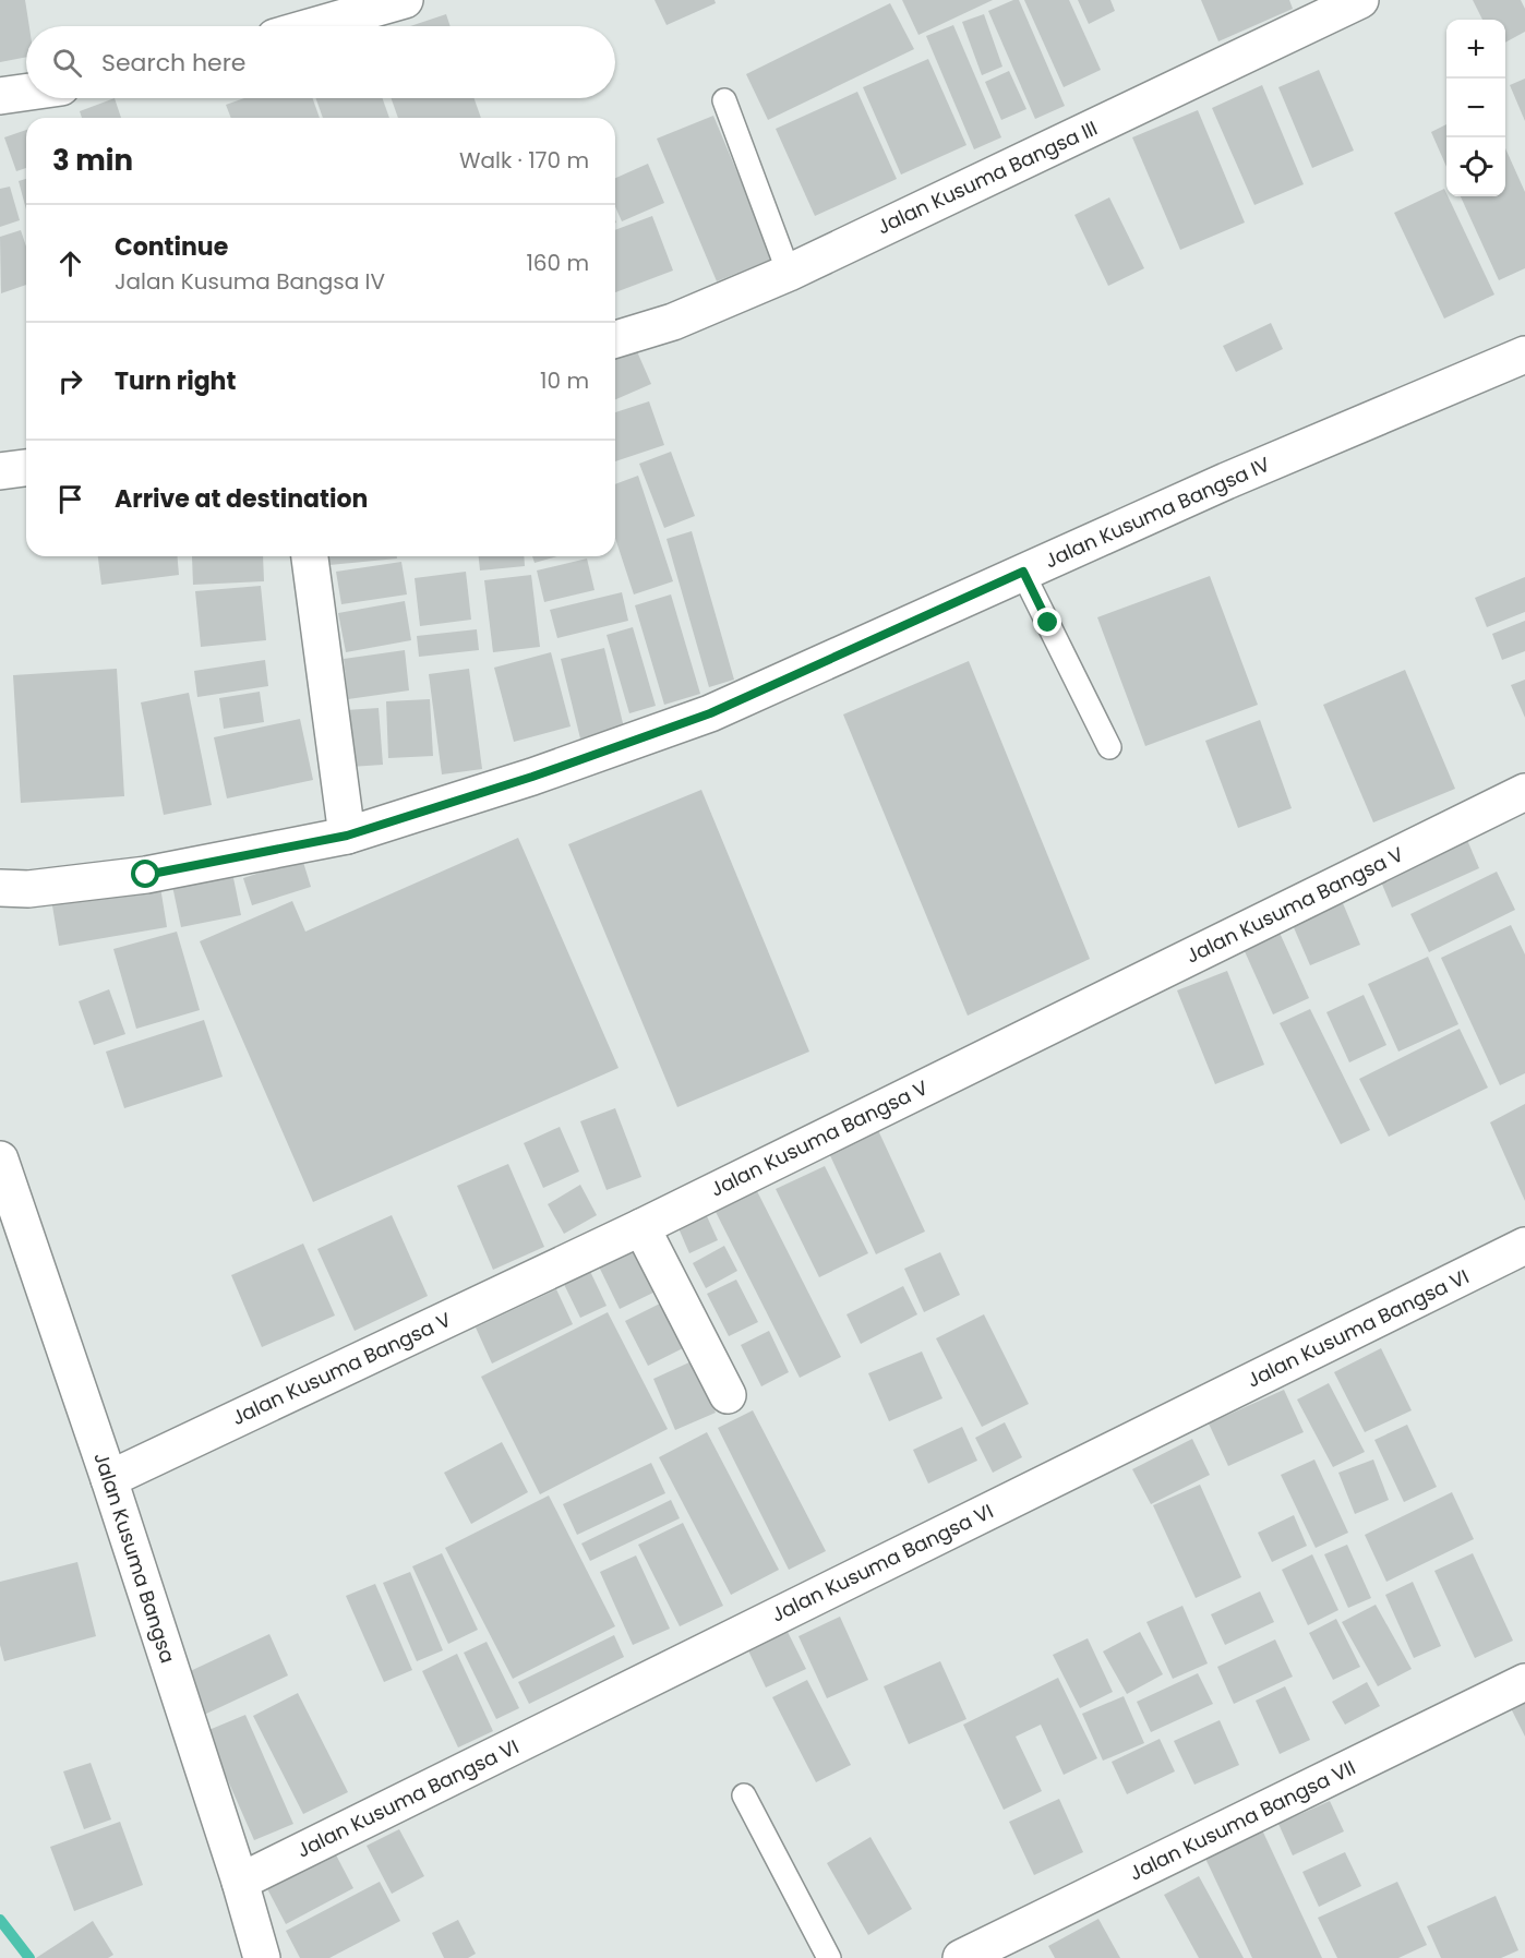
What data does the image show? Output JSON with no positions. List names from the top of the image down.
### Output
{
  "streets": {
    "street": [
      "Jalan Kusuma Bangsa III",
      "Jalan Kusuma Bangsa IV",
      "Jalan Kusuma Bangsa V",
      "Jalan Kusuma Bangsa VI",
      "Jalan Kusuma Bangsa",
      "Jalan Kusuma Bangsa VII"
    ]
  },
  "crossings": [
    ["Jalan Kusuma Bangsa V", "Jalan Kusuma Bangsa"],
    ["Jalan Kusuma Bangsa VI", "Jalan Kusuma Bangsa"]
  ],
  "page": {
    "map_buttons": ["+", "−"],
    "search": "Search here",
    "heading": ["3 min", "Walk · 170 m"],
    "list": [
      ["Continue", "Jalan Kusuma Bangsa IV", "160 m"],
      ["Turn right", "10 m"],
      "Arrive at destination"
    ]
  }
}
